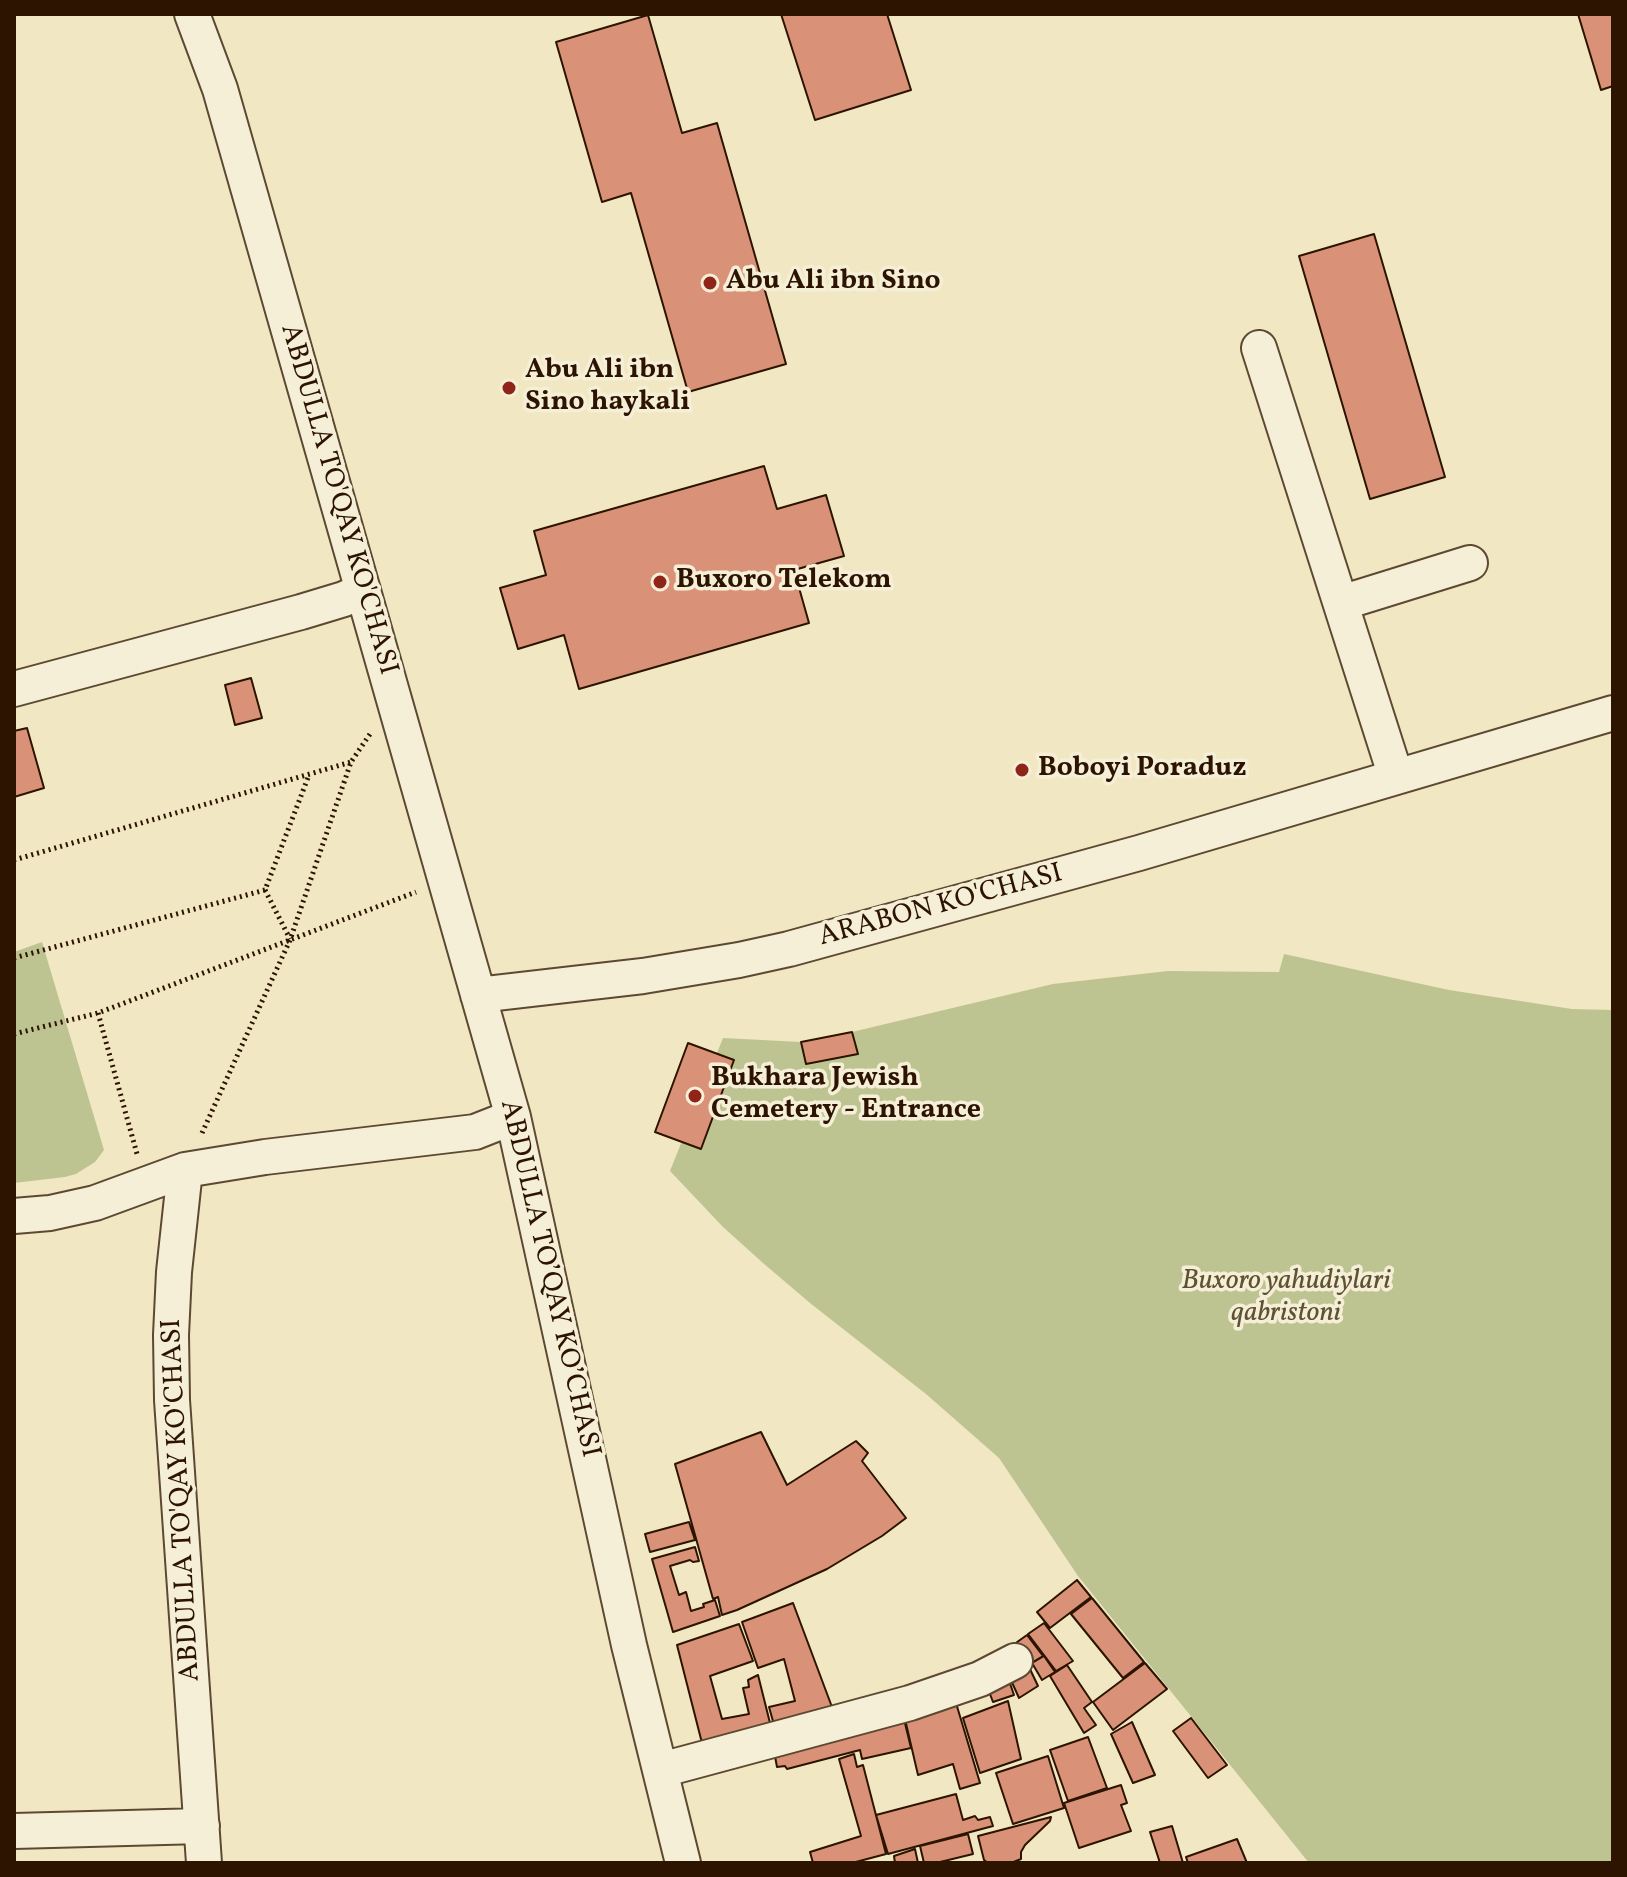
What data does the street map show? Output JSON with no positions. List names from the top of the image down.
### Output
{
  "streets": {
    "street": ["ABDULLA TO'QAY KO'CHASI", "ARABON KO'CHASI", "ABDULLA TO’QAY KO’CHASI"]
  },
  "crossings": [
    ["ABDULLA TO'QAY KO'CHASI", "ABDULLA TO’QAY KO’CHASI"],
    ["ARABON KO'CHASI", "ABDULLA TO’QAY KO’CHASI"]
  ],
  "parks": ["Buxoro yahudiylari qabristoni"],
  "places": [
    "Abu Ali ibn Sino",
    "Abu Ali ibn Sino haykali",
    "Buxoro Telekom",
    "Boboyi Poraduz",
    "Bukhara Jewish Cemetery - Entrance"
  ]
}
